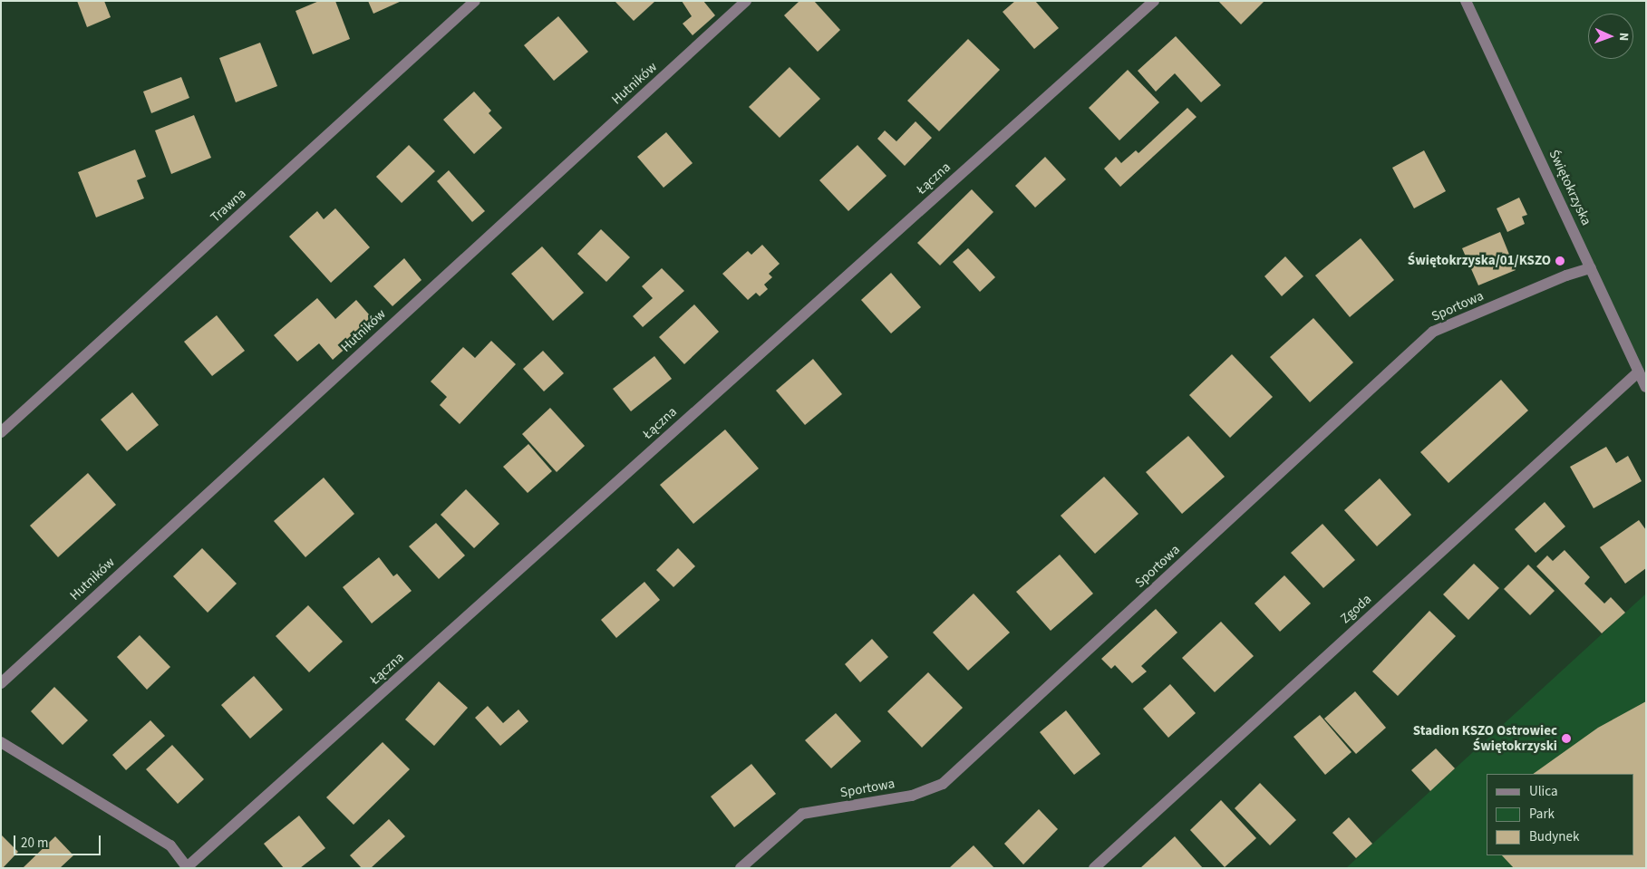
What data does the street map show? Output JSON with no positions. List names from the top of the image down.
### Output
{
  "streets": {
    "street": [
      "Hutników",
      "Łączna",
      "Świętokrzyska",
      "Trawna",
      "Sportowa",
      "Zgoda"
    ]
  },
  "crossings": [
    ["Świętokrzyska", "Sportowa"],
    ["Świętokrzyska", "Zgoda"]
  ],
  "places": ["Świętokrzyska/01/KSZO", "Stadion KSZO Ostrowiec Świętokrzyski"],
  "legend": ["Ulica", "Park", "Budynek"],
  "scale_bar": "20 m",
  "north": "right"
}
